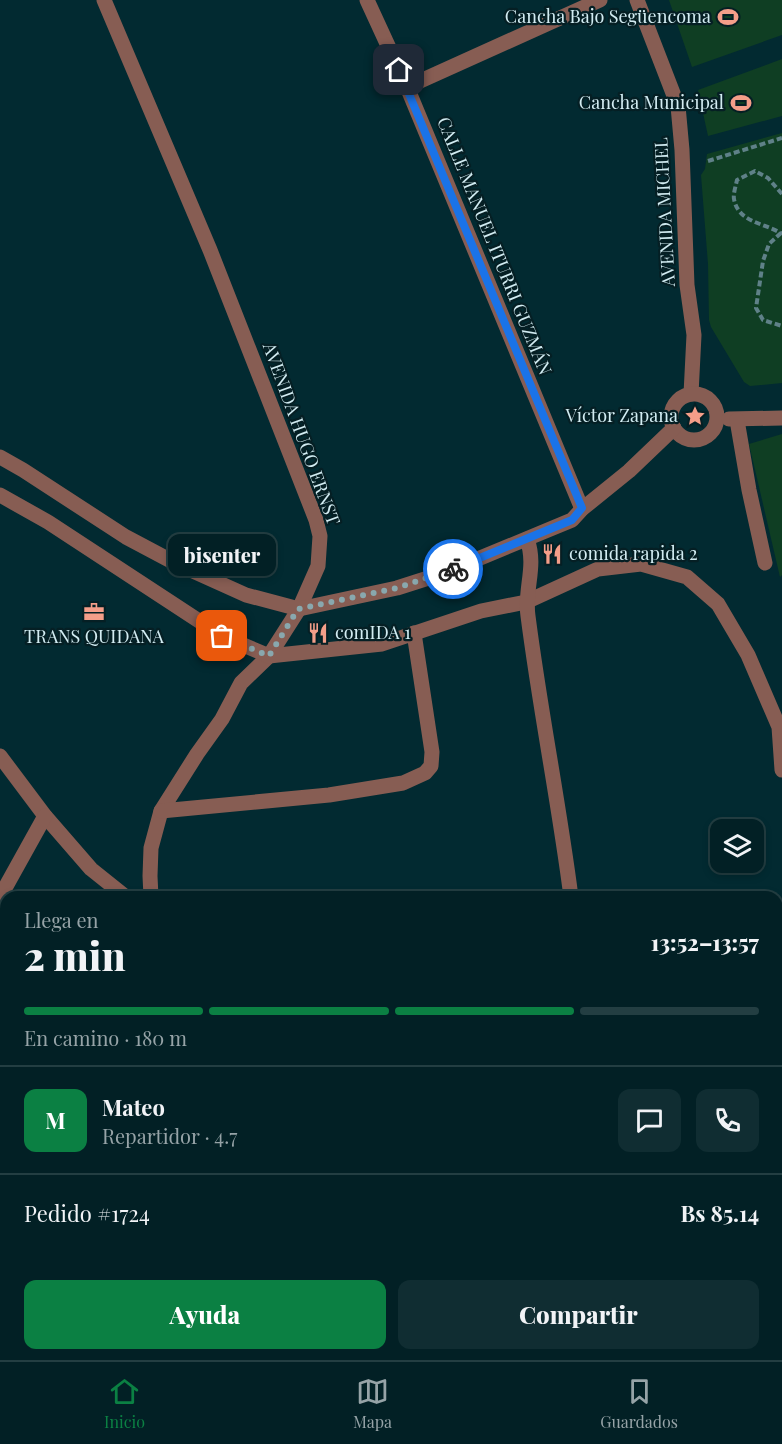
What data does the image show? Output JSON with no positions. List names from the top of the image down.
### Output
{
  "streets": {
    "street": ["AVENIDA MICHEL", "CALLE MANUEL ITURRI GUZMÁN", "AVENIDA HUGO ERNST"]
  },
  "places": {
    "sports": ["Cancha Bajo Següencoma", "Cancha Municipal"],
    "place": ["Víctor Zapana"],
    "restaurant": ["comida rapida 2", "comIDA 1"],
    "office": ["TRANS QUIDANA"],
    "other": ["bisenter"]
  },
  "page": {
    "bubble": "bisenter",
    "heading": ["2 min", "Llega en", "13:52–13:57"],
    "panel": [
      "Mateo",
      "Repartidor · 4.7",
      "Pedido #1724",
      "Bs 85.14"
    ],
    "bar": "En camino · 180 m",
    "round": "M",
    "buttons": ["Ayuda", "Compartir"],
    "tabs": ["Inicio", "Mapa", "Guardados"]
  }
}
